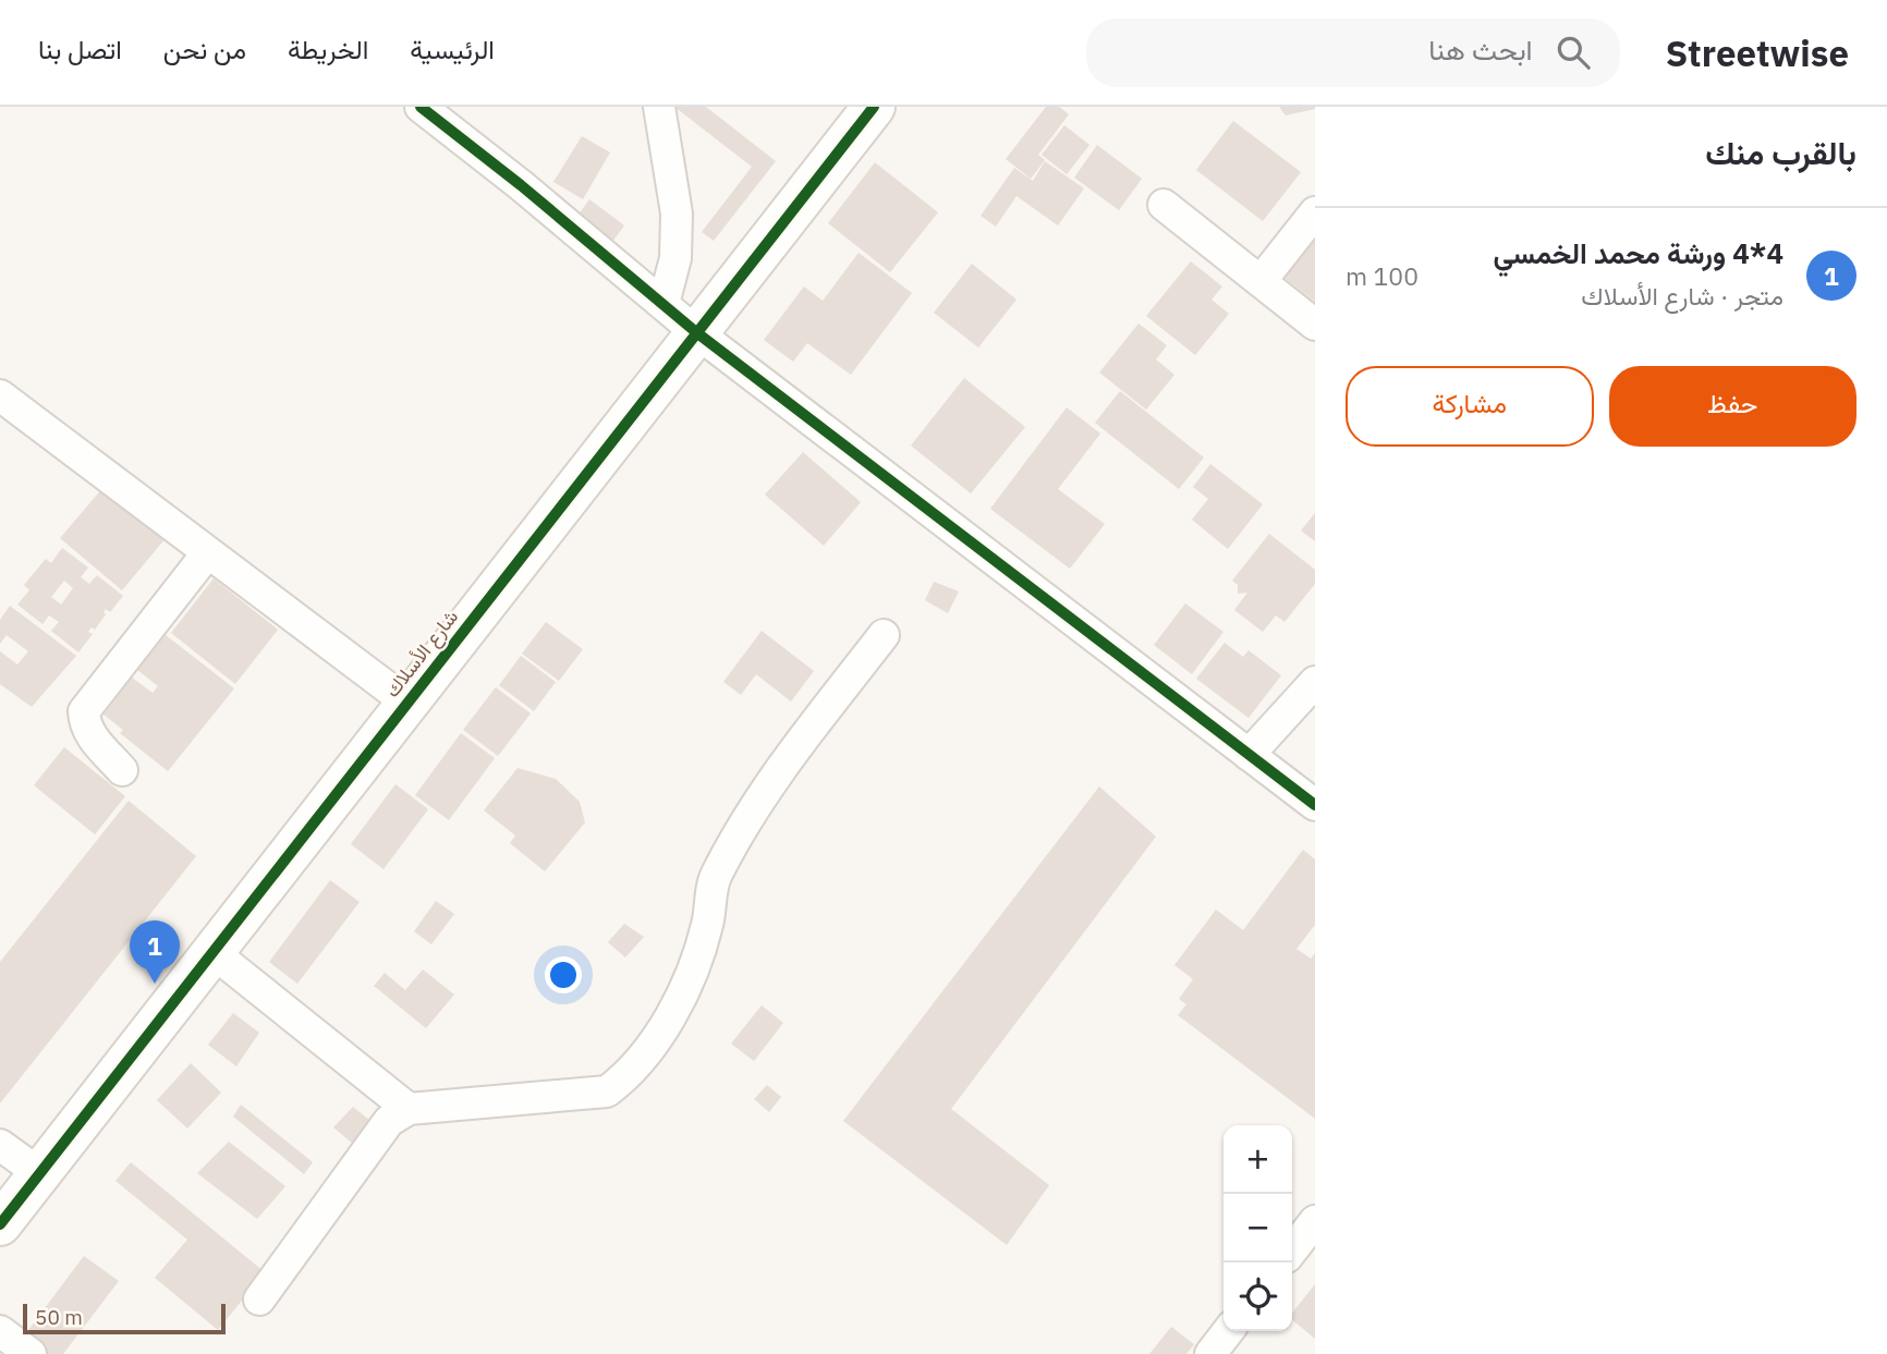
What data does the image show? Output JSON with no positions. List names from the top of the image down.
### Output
{
  "streets": {
    "street": ["شارع الأسلاك"]
  },
  "scale_bar": "50 m",
  "page": {
    "header": "Streetwise",
    "search": "ابحث هنا",
    "nav": [
      "الرئيسية",
      "الخريطة",
      "من نحن",
      "اتصل بنا"
    ],
    "heading": "بالقرب منك",
    "list": [
      {
        "mark": "1",
        "name": "4*4 ورشة محمد الخمسي",
        "note": "متجر · شارع الأسلاك",
        "value": "100 m"
      }
    ],
    "buttons": ["حفظ", "مشاركة"],
    "pins": "1",
    "map_buttons": ["+", "−"],
    "scale": "50 m"
  }
}
